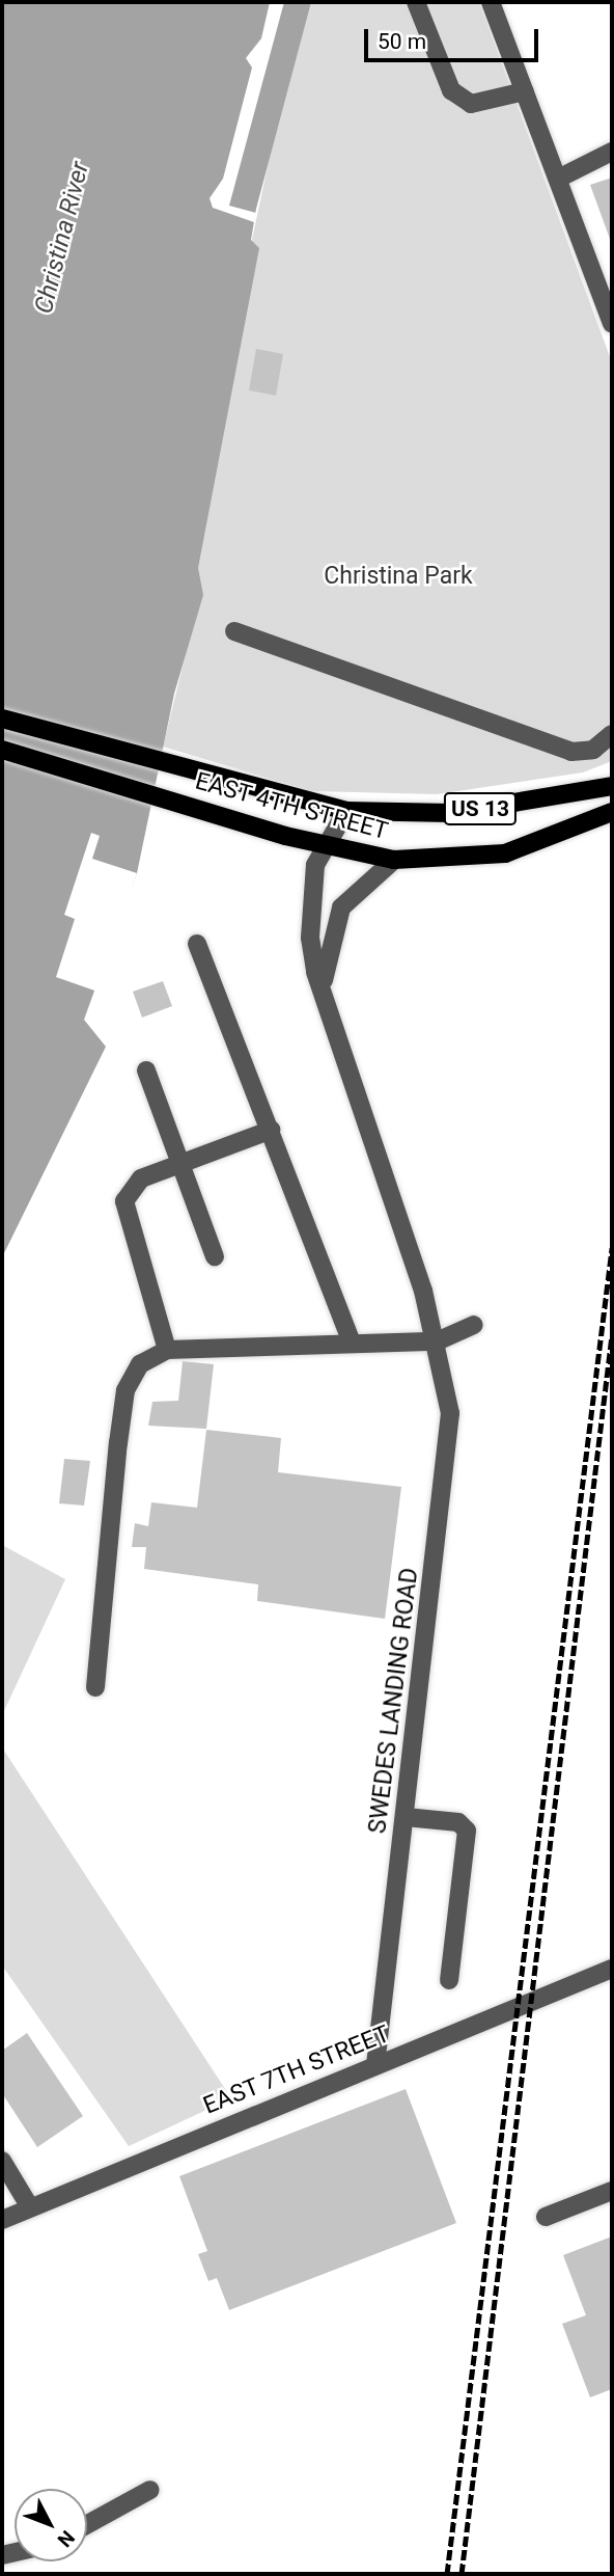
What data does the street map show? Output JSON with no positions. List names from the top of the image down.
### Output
{
  "streets": {
    "main road": ["EAST 4TH STREET", "US 13"],
    "street": ["SWEDES LANDING ROAD", "EAST 7TH STREET"]
  },
  "crossings": [
    ["EAST 4TH STREET", "SWEDES LANDING ROAD"],
    ["SWEDES LANDING ROAD", "EAST 7TH STREET"]
  ],
  "water": ["Christina River"],
  "parks": ["Christina Park"],
  "scale_bar": "50 m",
  "north": "bottom right"
}
